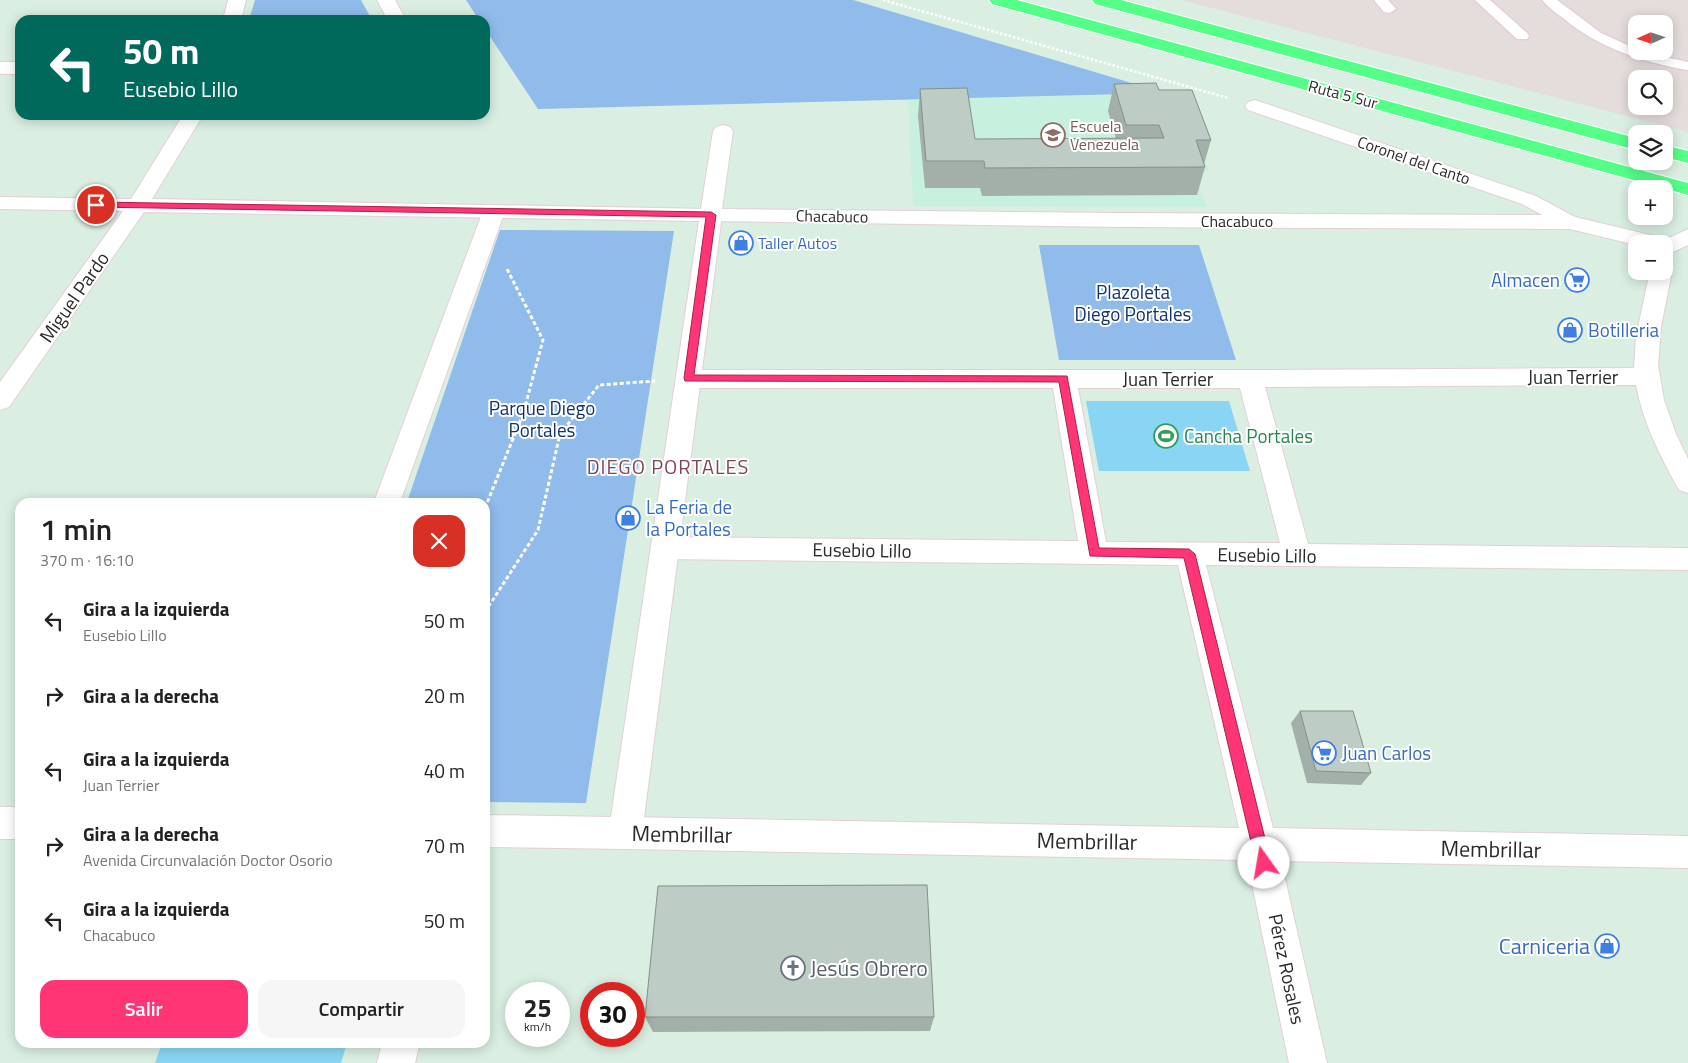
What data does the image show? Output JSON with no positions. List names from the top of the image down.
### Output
{
  "streets": {
    "highway": ["Ruta 5 Sur"],
    "street": [
      "Coronel del Canto",
      "Chacabuco",
      "Miguel Pardo",
      "Juan Terrier",
      "Eusebio Lillo",
      "Membrillar",
      "Pérez Rosales"
    ]
  },
  "crossings": [
    ["Coronel del Canto", "Chacabuco"],
    ["Chacabuco", "Miguel Pardo"],
    ["Eusebio Lillo", "Pérez Rosales"],
    ["Membrillar", "Pérez Rosales"]
  ],
  "districts": ["DIEGO PORTALES"],
  "parks": ["Plazoleta Diego Portales", "Parque Diego Portales"],
  "places": {
    "school or university": ["Escuela Venezuela"],
    "shop": [
      "Taller Autos",
      "Botilleria",
      "La Feria de la Portales",
      "Carniceria"
    ],
    "supermarket": ["Almacen", "Juan Carlos"],
    "sports": ["Cancha Portales"],
    "church": ["Jesús Obrero"]
  },
  "north": "left",
  "page": {
    "map_buttons": ["+", "−"],
    "turn": ["50 m", "Eusebio Lillo"],
    "heading": ["1 min", "370 m · 16:10"],
    "list": [
      {
        "name": "Gira a la izquierda",
        "note": "Eusebio Lillo",
        "value": "50 m"
      },
      {
        "name": "Gira a la derecha",
        "value": "20 m"
      },
      {
        "name": "Gira a la izquierda",
        "note": "Juan Terrier",
        "value": "40 m"
      },
      {
        "name": "Gira a la derecha",
        "note": "Avenida Circunvalación Doctor Osorio",
        "value": "70 m"
      },
      {
        "name": "Gira a la izquierda",
        "note": "Chacabuco",
        "value": "50 m"
      }
    ],
    "buttons": ["Salir", "Compartir"],
    "speed": "25 km/h",
    "limit": "30"
  }
}
